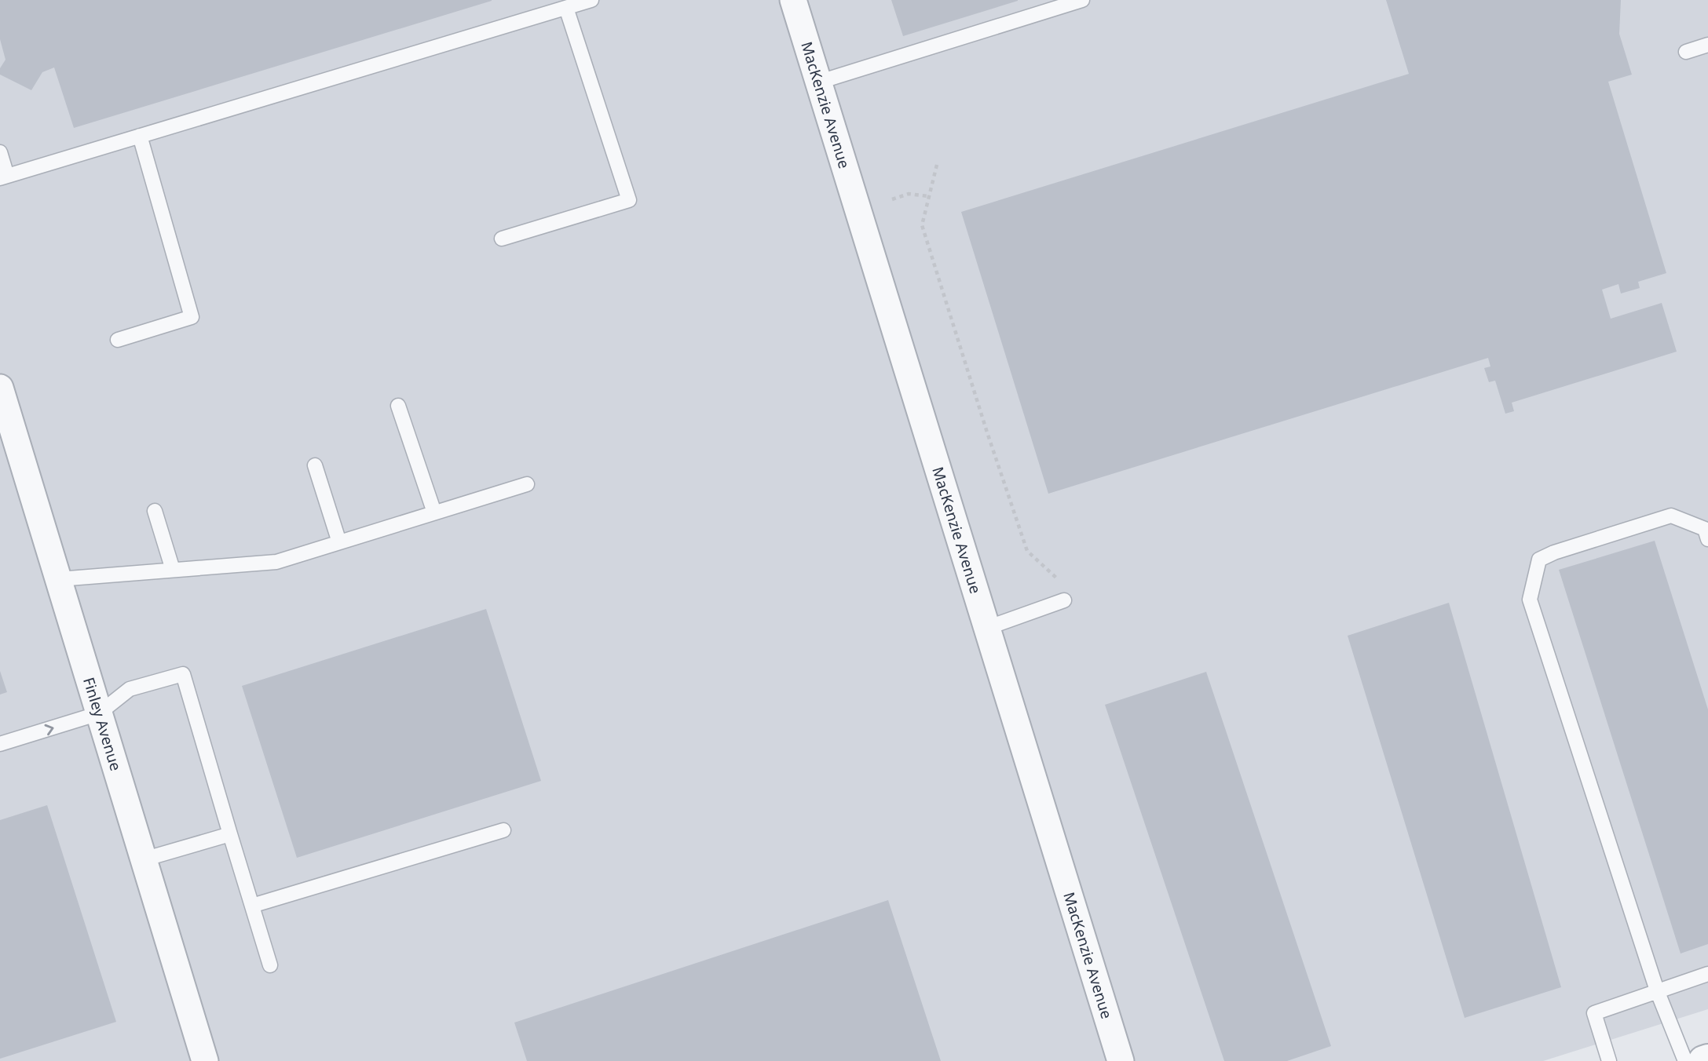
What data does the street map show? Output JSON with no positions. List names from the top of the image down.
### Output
{
  "streets": {
    "street": ["MacKenzie Avenue", "Finley Avenue"]
  }
}
